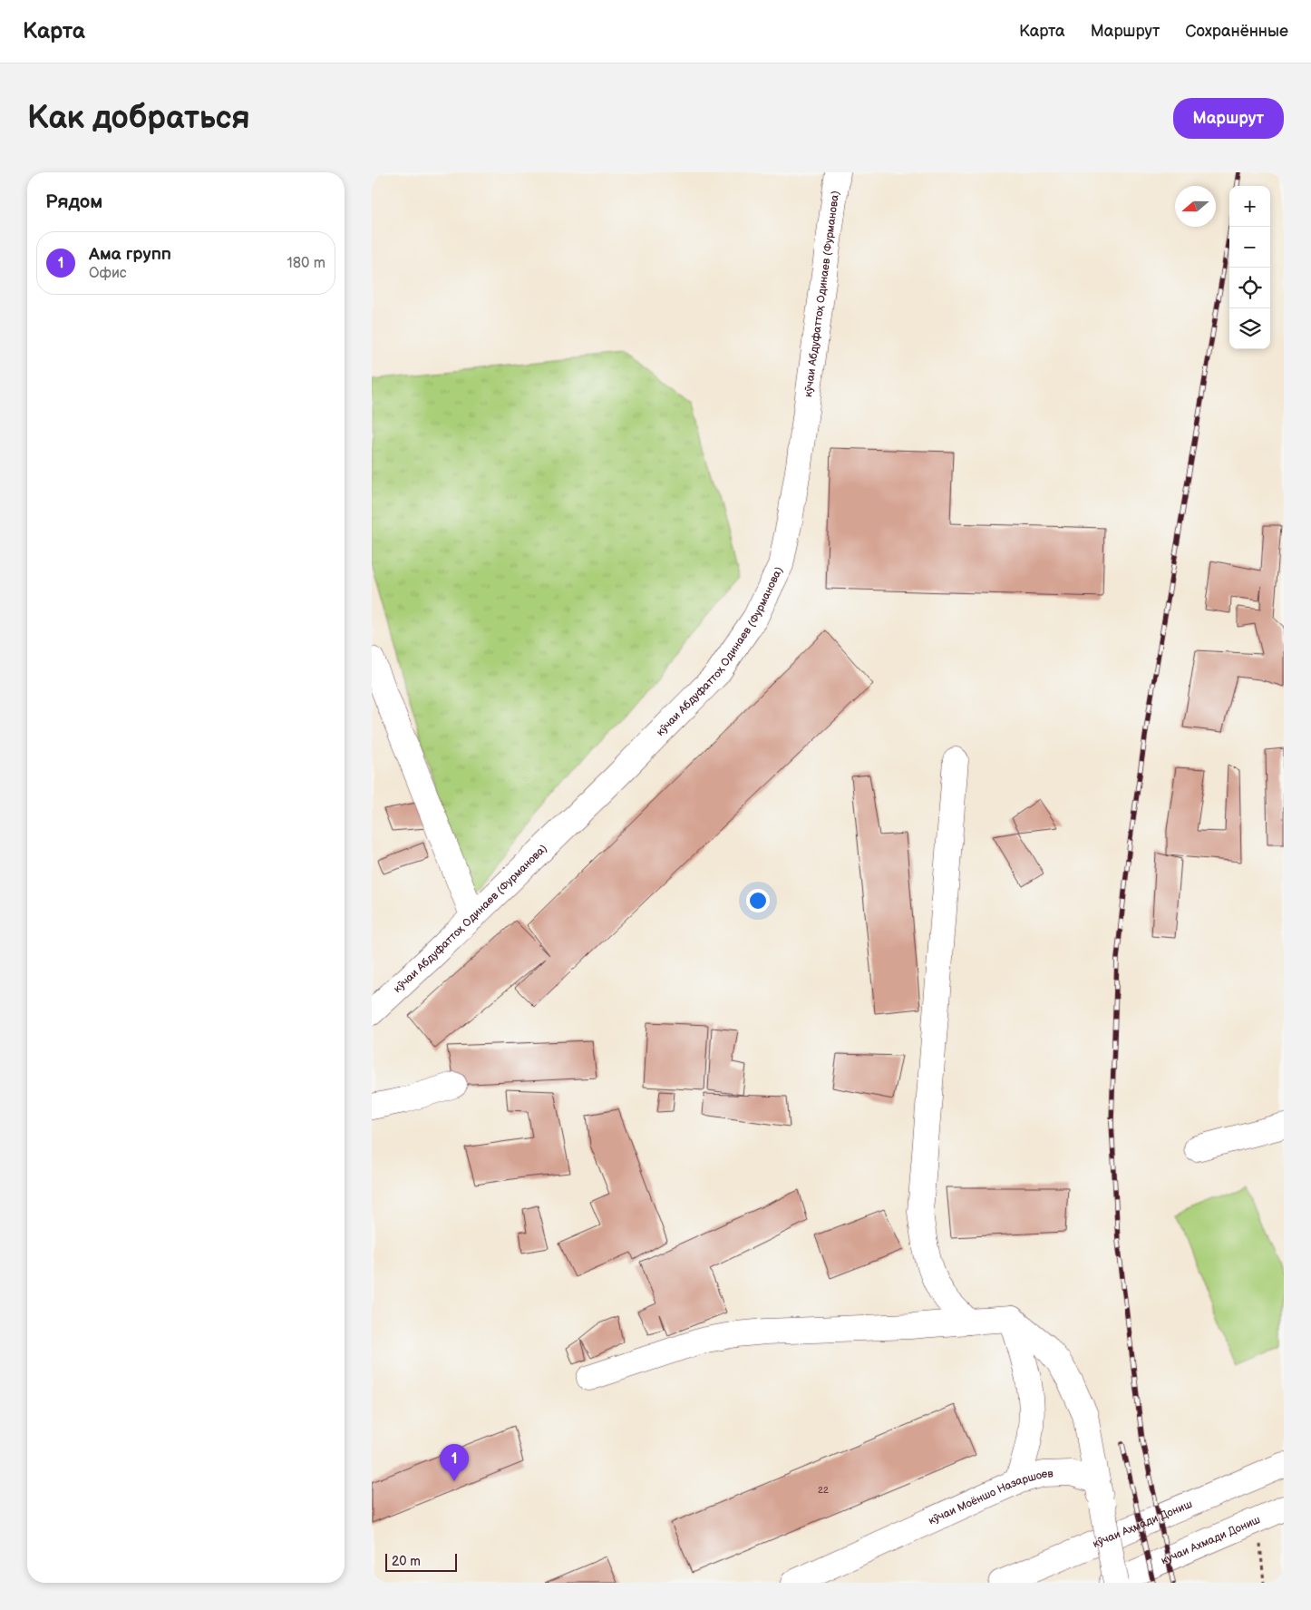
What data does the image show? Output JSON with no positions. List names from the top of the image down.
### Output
{
  "streets": {
    "street": [
      "кӯчаи Абдуфаттоҳ Одинаев (Фурманова)",
      "кӯчаи Моёншо Назаршоев",
      "кӯчаи Аҳмади Дониш",
      "кучаи Ахмади Дониш"
    ]
  },
  "house_numbers": ["22"],
  "scale_bar": "20 m",
  "north": "left",
  "page": {
    "header": "Карта",
    "nav": ["Карта", "Маршрут", "Сохранённые"],
    "buttons": "Маршрут",
    "title": "Как добраться",
    "heading": "Рядом",
    "map_buttons": ["+", "−"],
    "list": [
      {
        "mark": "1",
        "name": "Ама групп",
        "note": "Офис",
        "value": "180 m"
      }
    ],
    "pins": "1",
    "scale": "20 m"
  }
}
